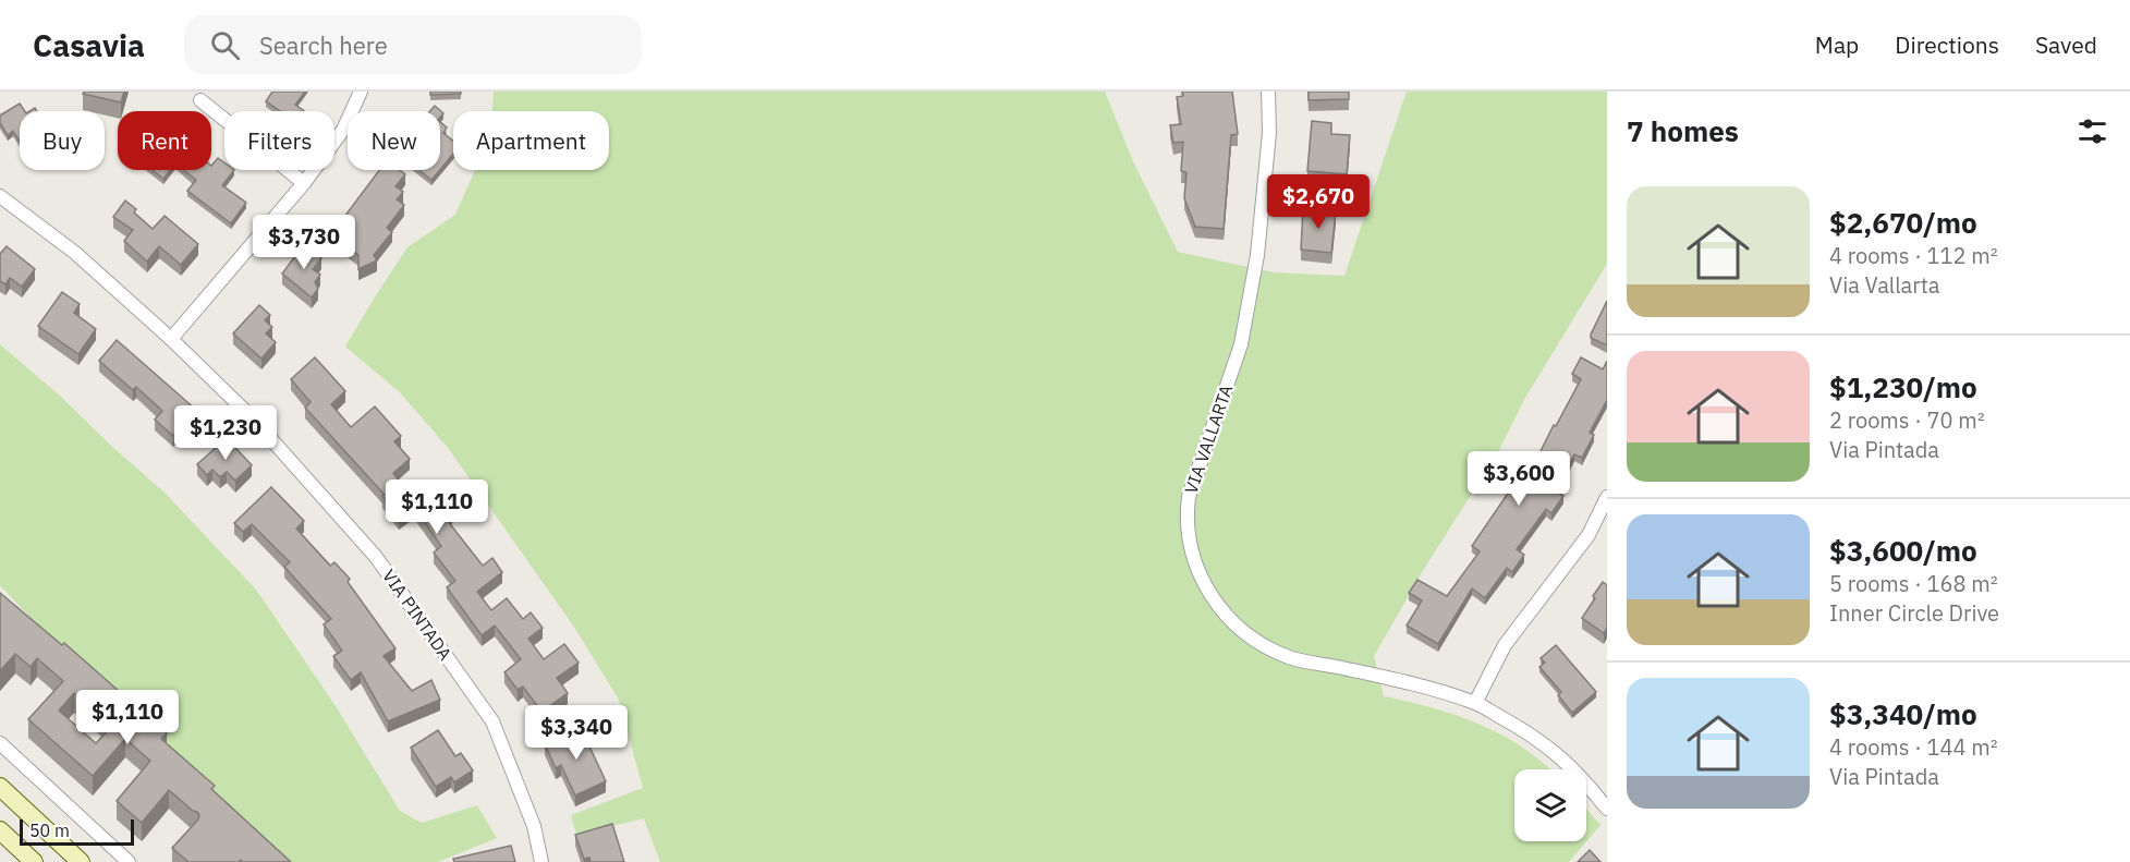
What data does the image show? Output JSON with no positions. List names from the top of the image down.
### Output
{
  "streets": {
    "street": ["VIA VALLARTA", "VIA PINTADA"]
  },
  "scale_bar": "50 m",
  "page": {
    "header": "Casavia",
    "search": "Search here",
    "nav": ["Map", "Directions", "Saved"],
    "heading": "7 homes",
    "chip": [
      "Buy",
      "Rent",
      "Filters",
      "New",
      "Apartment"
    ],
    "list": [
      {
        "name": "$2,670/mo",
        "note": "4 rooms · 112 m² · Via Vallarta"
      },
      {
        "name": "$1,230/mo",
        "note": "2 rooms · 70 m² · Via Pintada"
      },
      {
        "name": "$3,600/mo",
        "note": "5 rooms · 168 m² · Inner Circle Drive"
      },
      {
        "name": "$3,340/mo",
        "note": "4 rooms · 144 m² · Via Pintada"
      }
    ],
    "price": [
      "$2,670",
      "$3,730",
      "$1,230",
      "$3,600",
      "$1,110",
      "$1,110",
      "$3,340"
    ],
    "scale": "50 m"
  }
}
